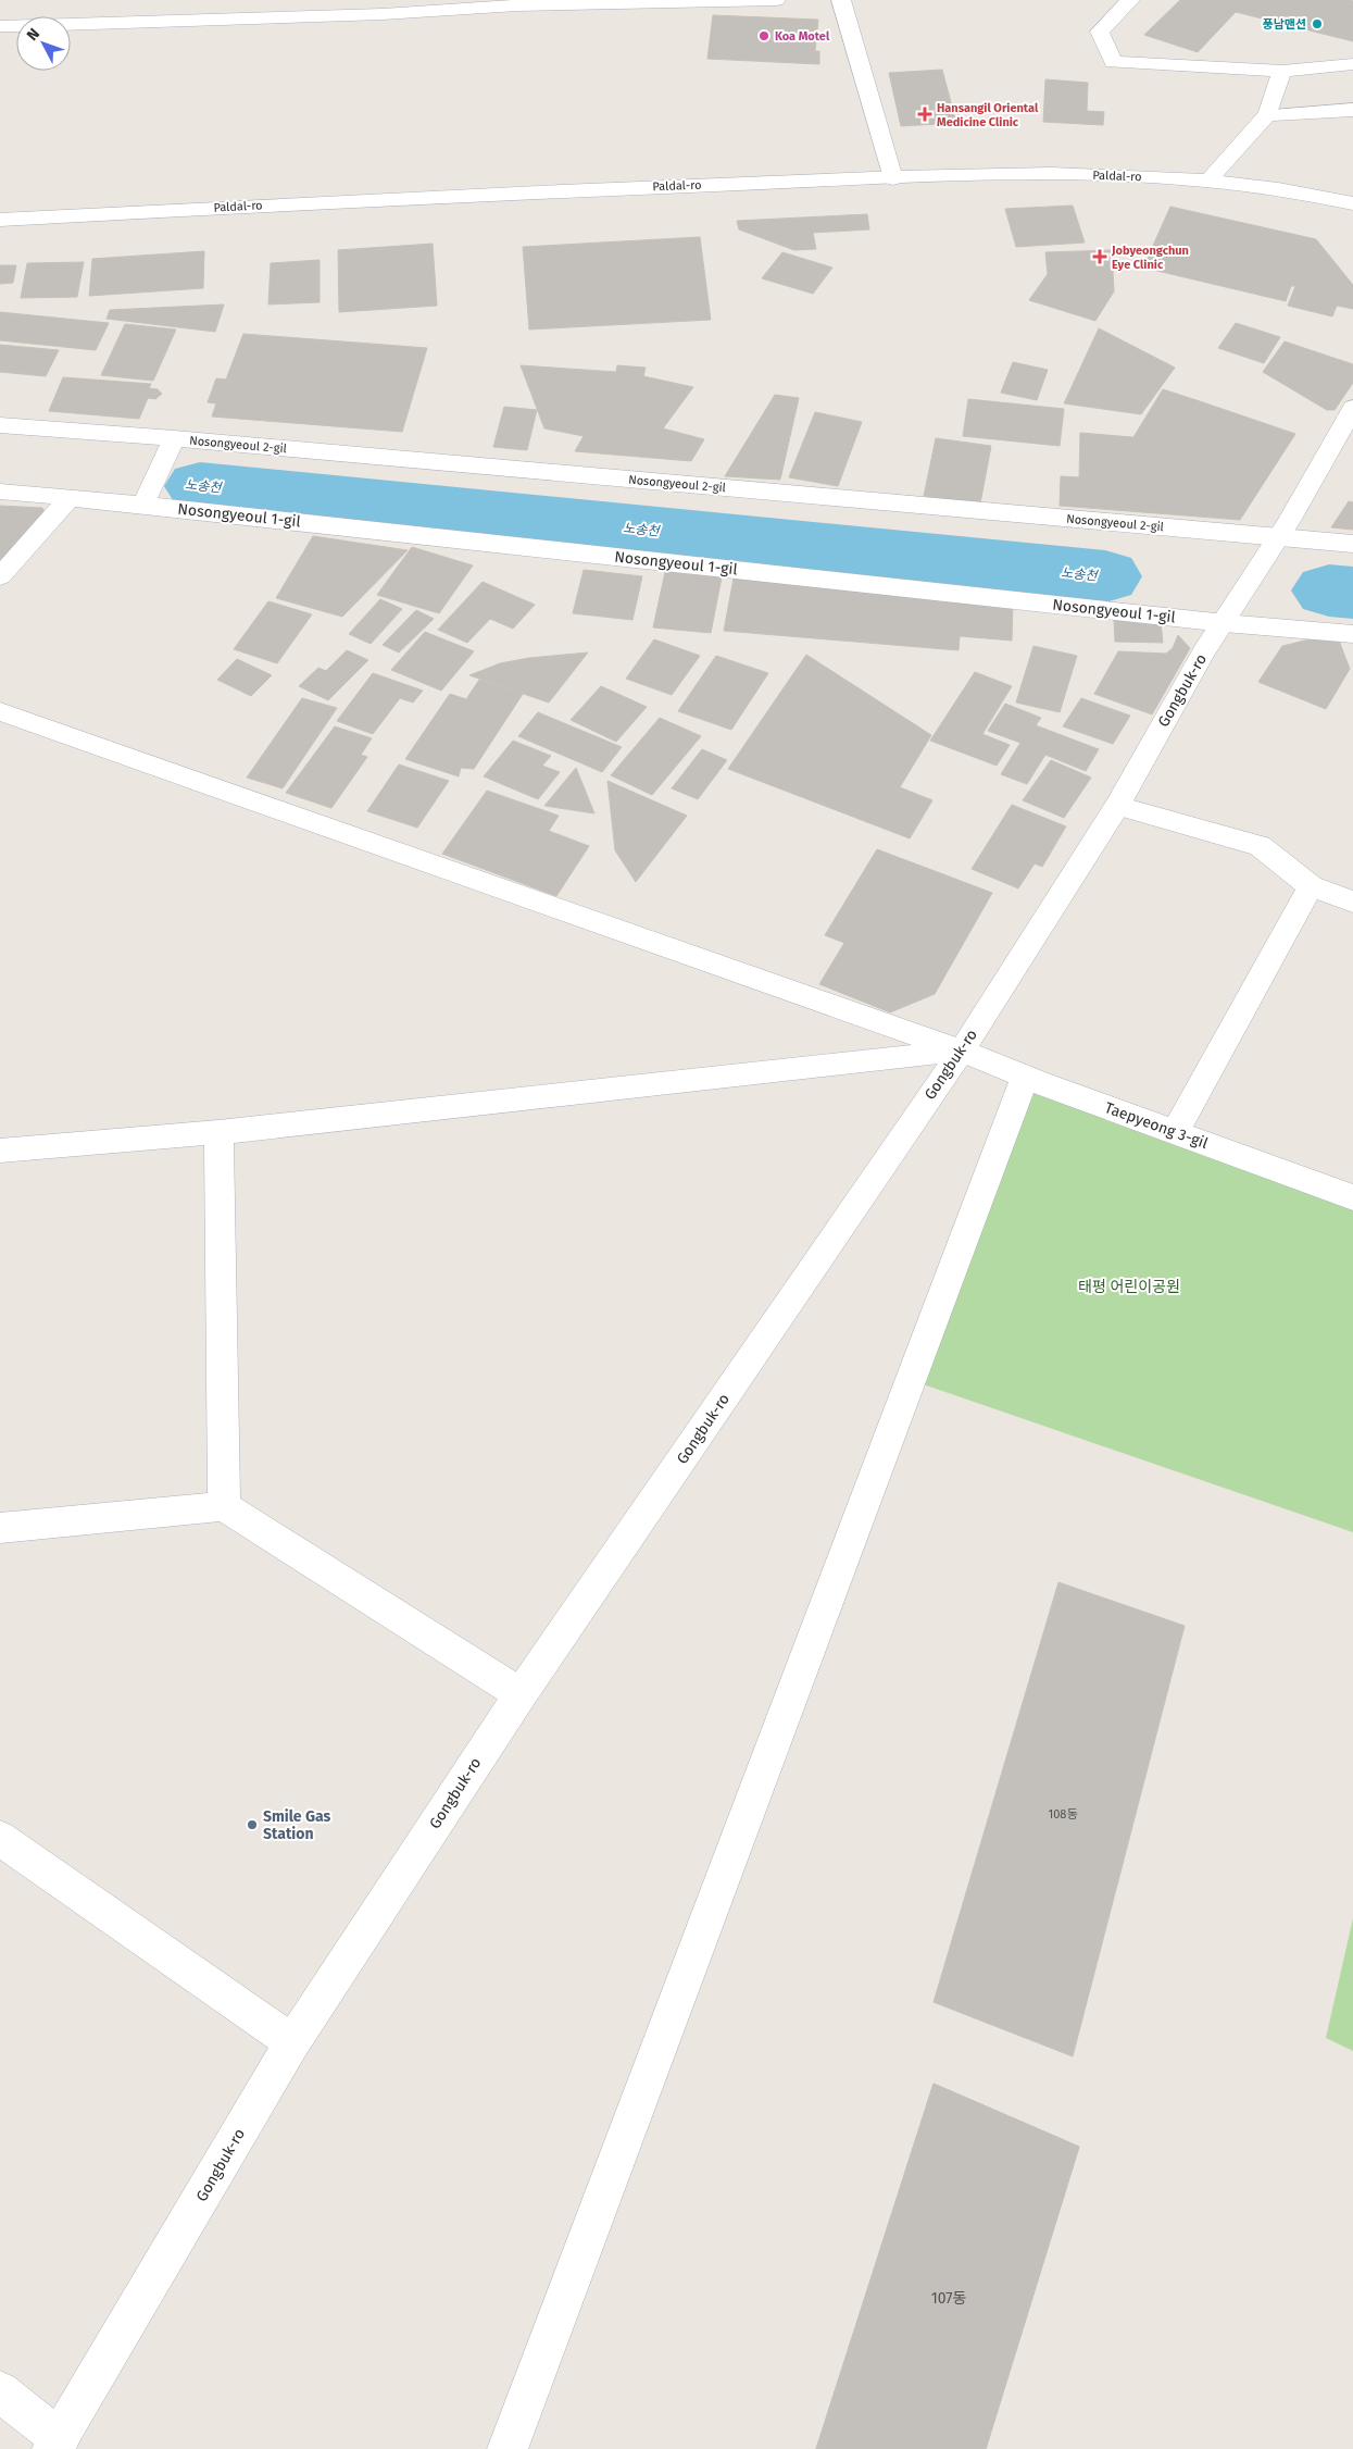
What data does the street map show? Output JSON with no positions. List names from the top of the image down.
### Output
{
  "streets": {
    "street": [
      "Paldal-ro",
      "Nosongyeoul 2-gil",
      "Nosongyeoul 1-gil",
      "Gongbuk-ro",
      "Taepyeong 3-gil"
    ]
  },
  "crossings": [
    ["Nosongyeoul 2-gil", "Gongbuk-ro"],
    ["Nosongyeoul 1-gil", "Gongbuk-ro"],
    ["Gongbuk-ro", "Taepyeong 3-gil"]
  ],
  "water": ["노송천"],
  "parks": ["태평 어린이공원"],
  "places": {
    "other": ["풍남맨션", "Koa Motel", "Smile Gas Station"],
    "health": ["Hansangil Oriental Medicine Clinic", "Jobyeongchun Eye Clinic"]
  },
  "house_numbers": ["108동", "107동"],
  "north": "top left"
}
